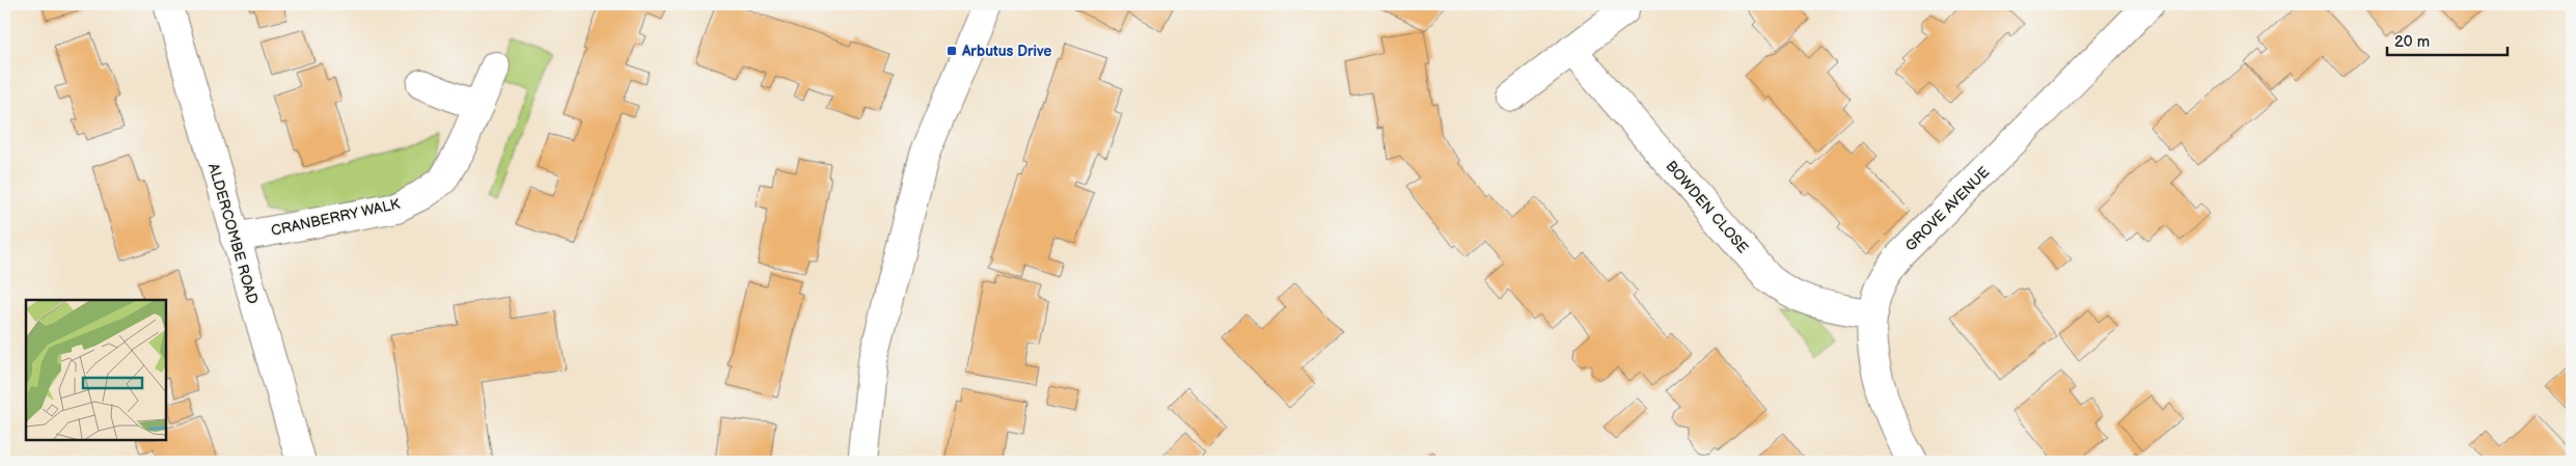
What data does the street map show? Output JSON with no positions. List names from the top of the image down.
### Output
{
  "streets": {
    "street": [
      "BOWDEN CLOSE",
      "GROVE AVENUE",
      "CRANBERRY WALK",
      "ALDERCOMBE ROAD"
    ]
  },
  "crossings": [
    ["BOWDEN CLOSE", "GROVE AVENUE"],
    ["CRANBERRY WALK", "ALDERCOMBE ROAD"]
  ],
  "places": {
    "transit": ["Arbutus Drive"]
  },
  "scale_bar": "20 m"
}
